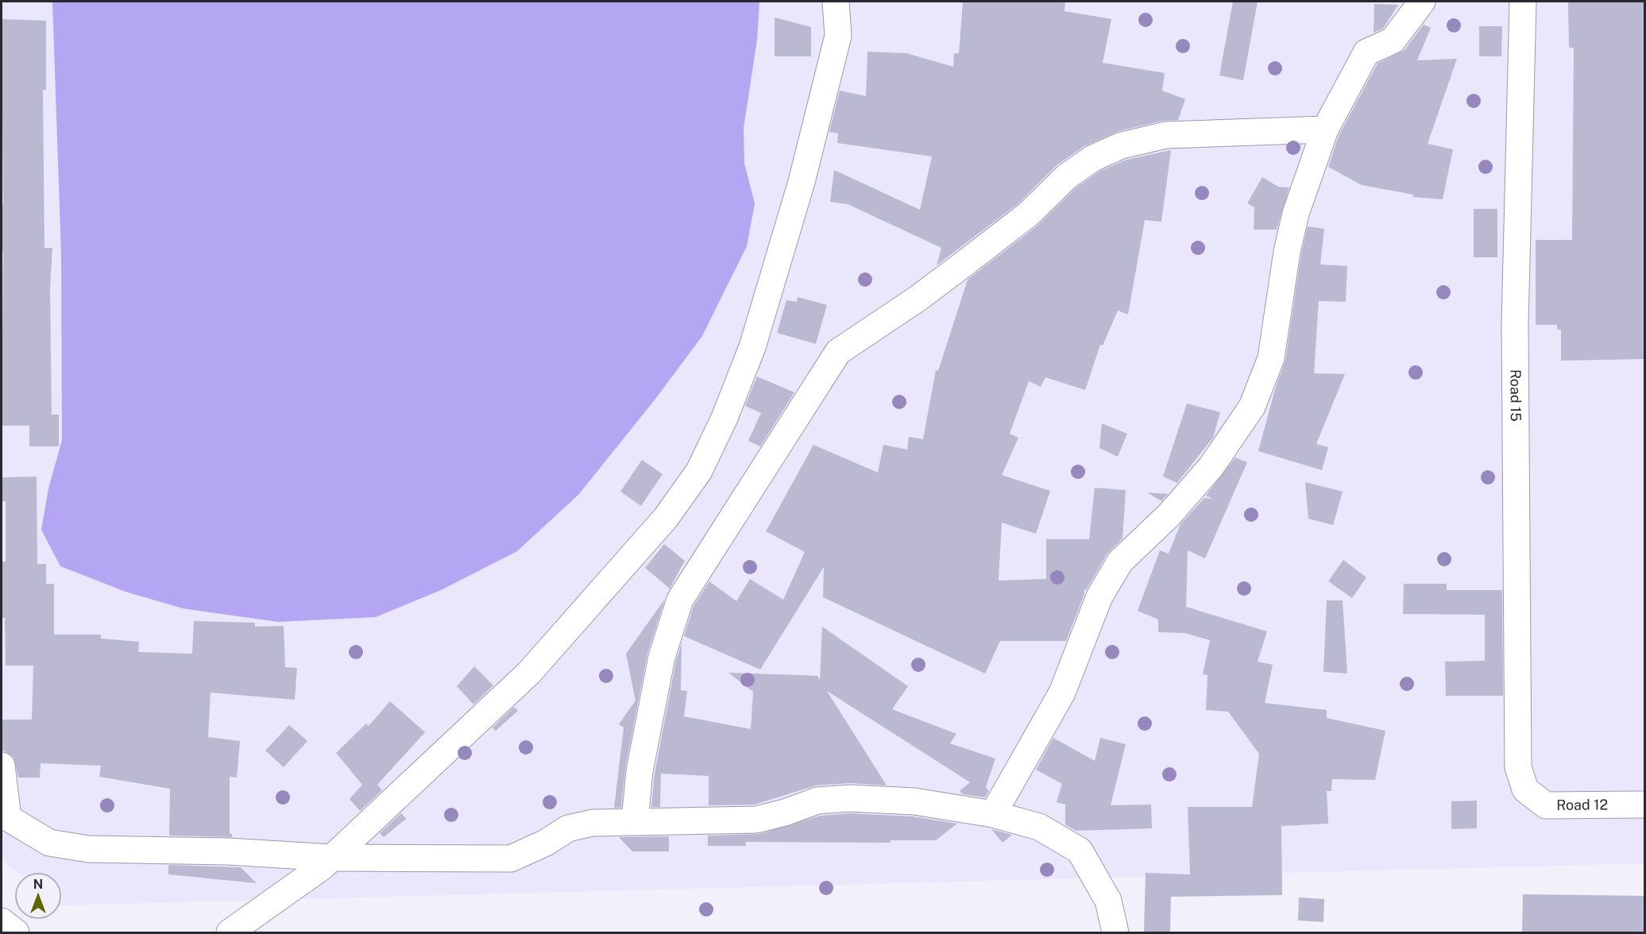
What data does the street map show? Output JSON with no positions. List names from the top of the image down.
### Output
{
  "streets": {
    "street": ["Road 15", "Road 12"]
  },
  "crossings": [
    ["Road 15", "Road 12"]
  ],
  "north": "top"
}
